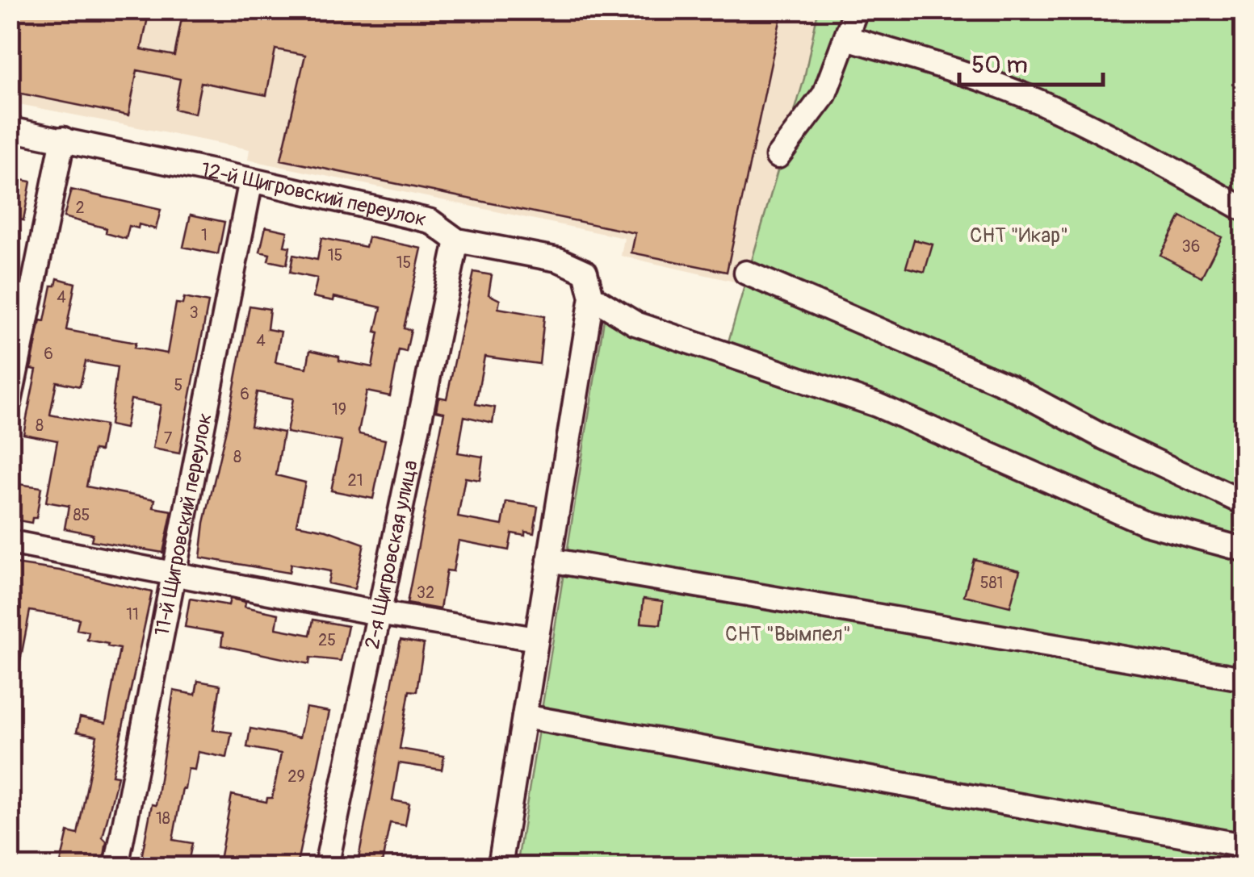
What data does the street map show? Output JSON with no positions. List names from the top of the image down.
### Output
{
  "streets": {
    "street": ["12-й Щигровский переулок", "11-й Щигровский переулок", "2-я Щигровская улица"]
  },
  "crossings": [
    ["12-й Щигровский переулок", "11-й Щигровский переулок"],
    ["12-й Щигровский переулок", "2-я Щигровская улица"]
  ],
  "parks": ["СНТ \"Икар\"", "СНТ \"Вымпел\""],
  "house_numbers": [
    "2",
    "1",
    "36",
    "15",
    "15",
    "4",
    "3",
    "4",
    "6",
    "5",
    "6",
    "19",
    "8",
    "7",
    "8",
    "21",
    "85",
    "581",
    "32",
    "11",
    "25",
    "29",
    "18"
  ],
  "scale_bar": "50 m"
}
